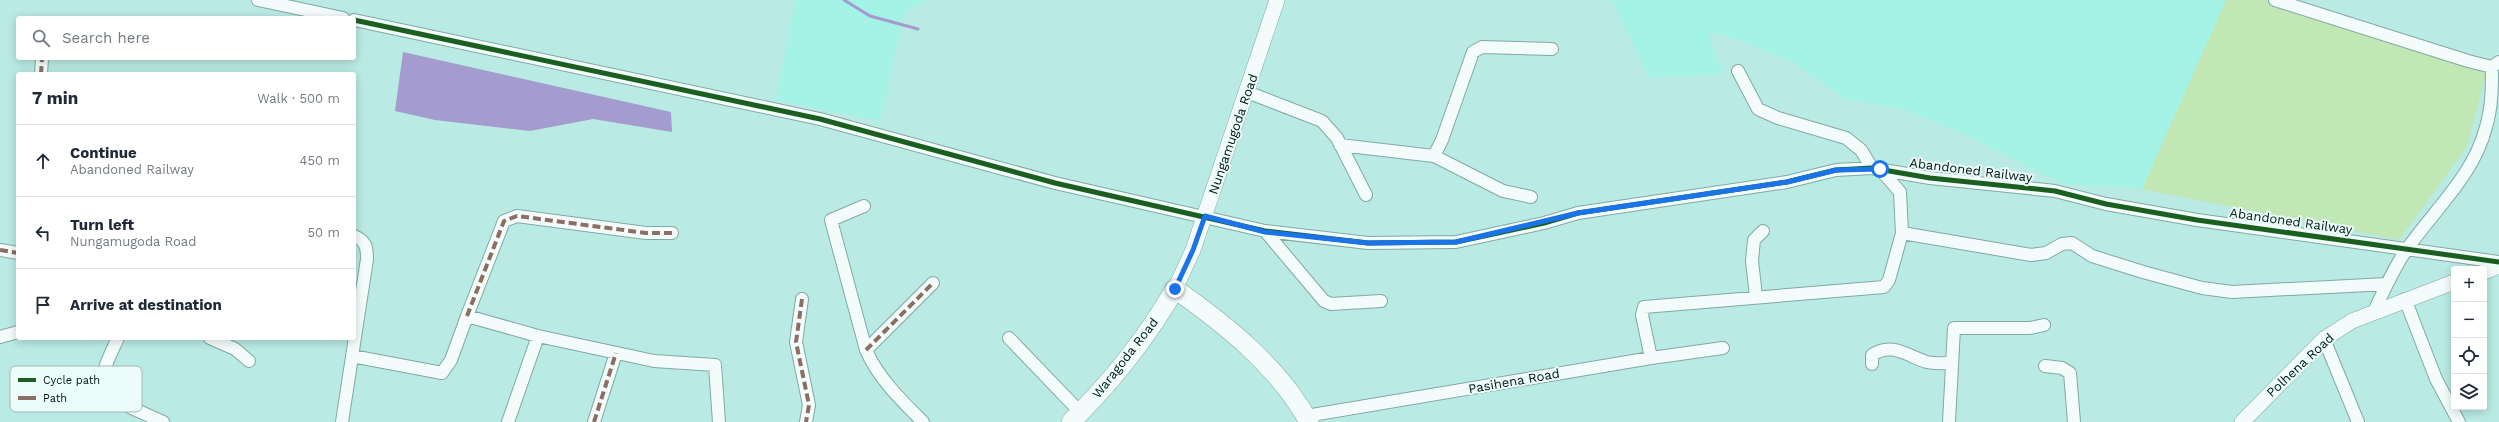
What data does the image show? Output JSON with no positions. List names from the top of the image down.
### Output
{
  "streets": {
    "main road": ["Waragoda Road"],
    "street": [
      "Nungamugoda Road",
      "Abandoned Railway",
      "Polhena Road",
      "Pasihena Road"
    ]
  },
  "crossings": [
    ["Nungamugoda Road", "Abandoned Railway"],
    ["Nungamugoda Road", "Waragoda Road"]
  ],
  "legend": ["Cycle path", "Path"],
  "page": {
    "search": "Search here",
    "heading": ["7 min", "Walk · 500 m"],
    "list": [
      ["Continue", "Abandoned Railway", "450 m"],
      ["Turn left", "Nungamugoda Road", "50 m"],
      "Arrive at destination"
    ],
    "map_buttons": ["+", "−"]
  }
}
